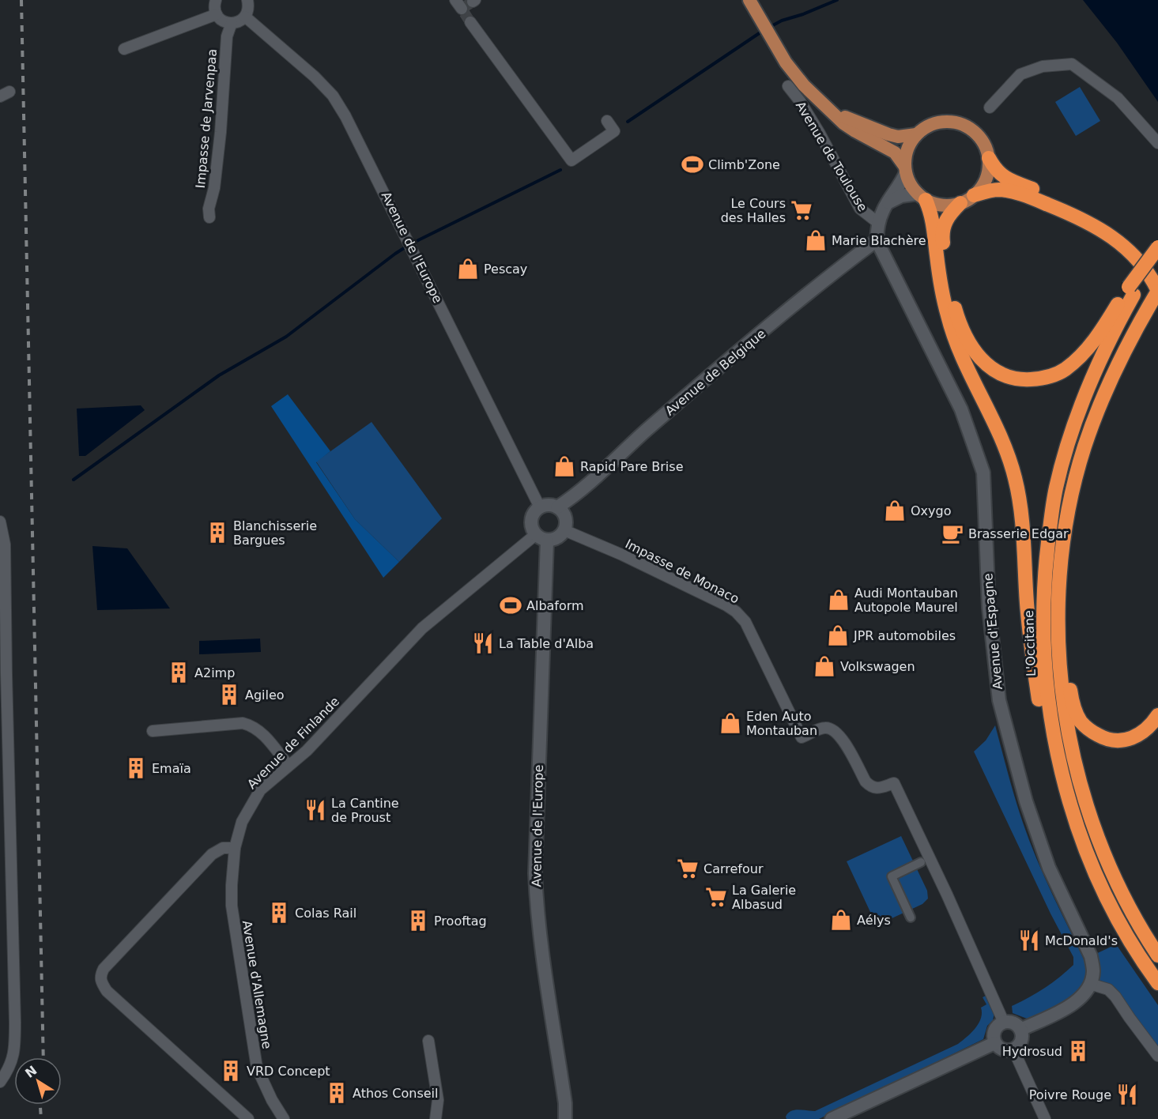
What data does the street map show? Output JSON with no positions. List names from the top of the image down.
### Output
{
  "streets": {
    "highway": ["L'Occitane"],
    "main road": ["Avenue de Toulouse"],
    "street": [
      "Impasse de Jarvenpaa",
      "Avenue de l'Europe",
      "Avenue de Belgique",
      "Impasse de Monaco",
      "Avenue d'Espagne",
      "Avenue de Finlande",
      "Avenue d'Allemagne"
    ]
  },
  "crossings": [
    ["Avenue de l'Europe", "Avenue de Belgique"],
    ["Avenue de l'Europe", "Impasse de Monaco"],
    ["Avenue de l'Europe", "Avenue de Finlande"],
    ["Avenue de Belgique", "Impasse de Monaco"],
    ["Avenue de Belgique", "Avenue d'Espagne"],
    ["Avenue de Belgique", "Avenue de Finlande"],
    ["Impasse de Monaco", "Avenue de Finlande"],
    ["Avenue de Finlande", "Avenue d'Allemagne"]
  ],
  "places": {
    "sports": ["Climb'Zone", "Albaform"],
    "supermarket": ["Le Cours des Halles", "Carrefour", "La Galerie Albasud"],
    "shop": [
      "Marie Blachère",
      "Pescay",
      "Rapid Pare Brise",
      "Oxygo",
      "Audi Montauban Autopole Maurel",
      "JPR automobiles",
      "Volkswagen",
      "Eden Auto Montauban",
      "Aélys"
    ],
    "building": [
      "Blanchisserie Bargues",
      "A2imp",
      "Agileo",
      "Emaïa",
      "Colas Rail",
      "Prooftag",
      "Hydrosud",
      "VRD Concept",
      "Athos Conseil"
    ],
    "cafe": ["Brasserie Edgar"],
    "restaurant": [
      "La Table d'Alba",
      "La Cantine de Proust",
      "McDonald's",
      "Poivre Rouge"
    ]
  },
  "north": "top left"
}
